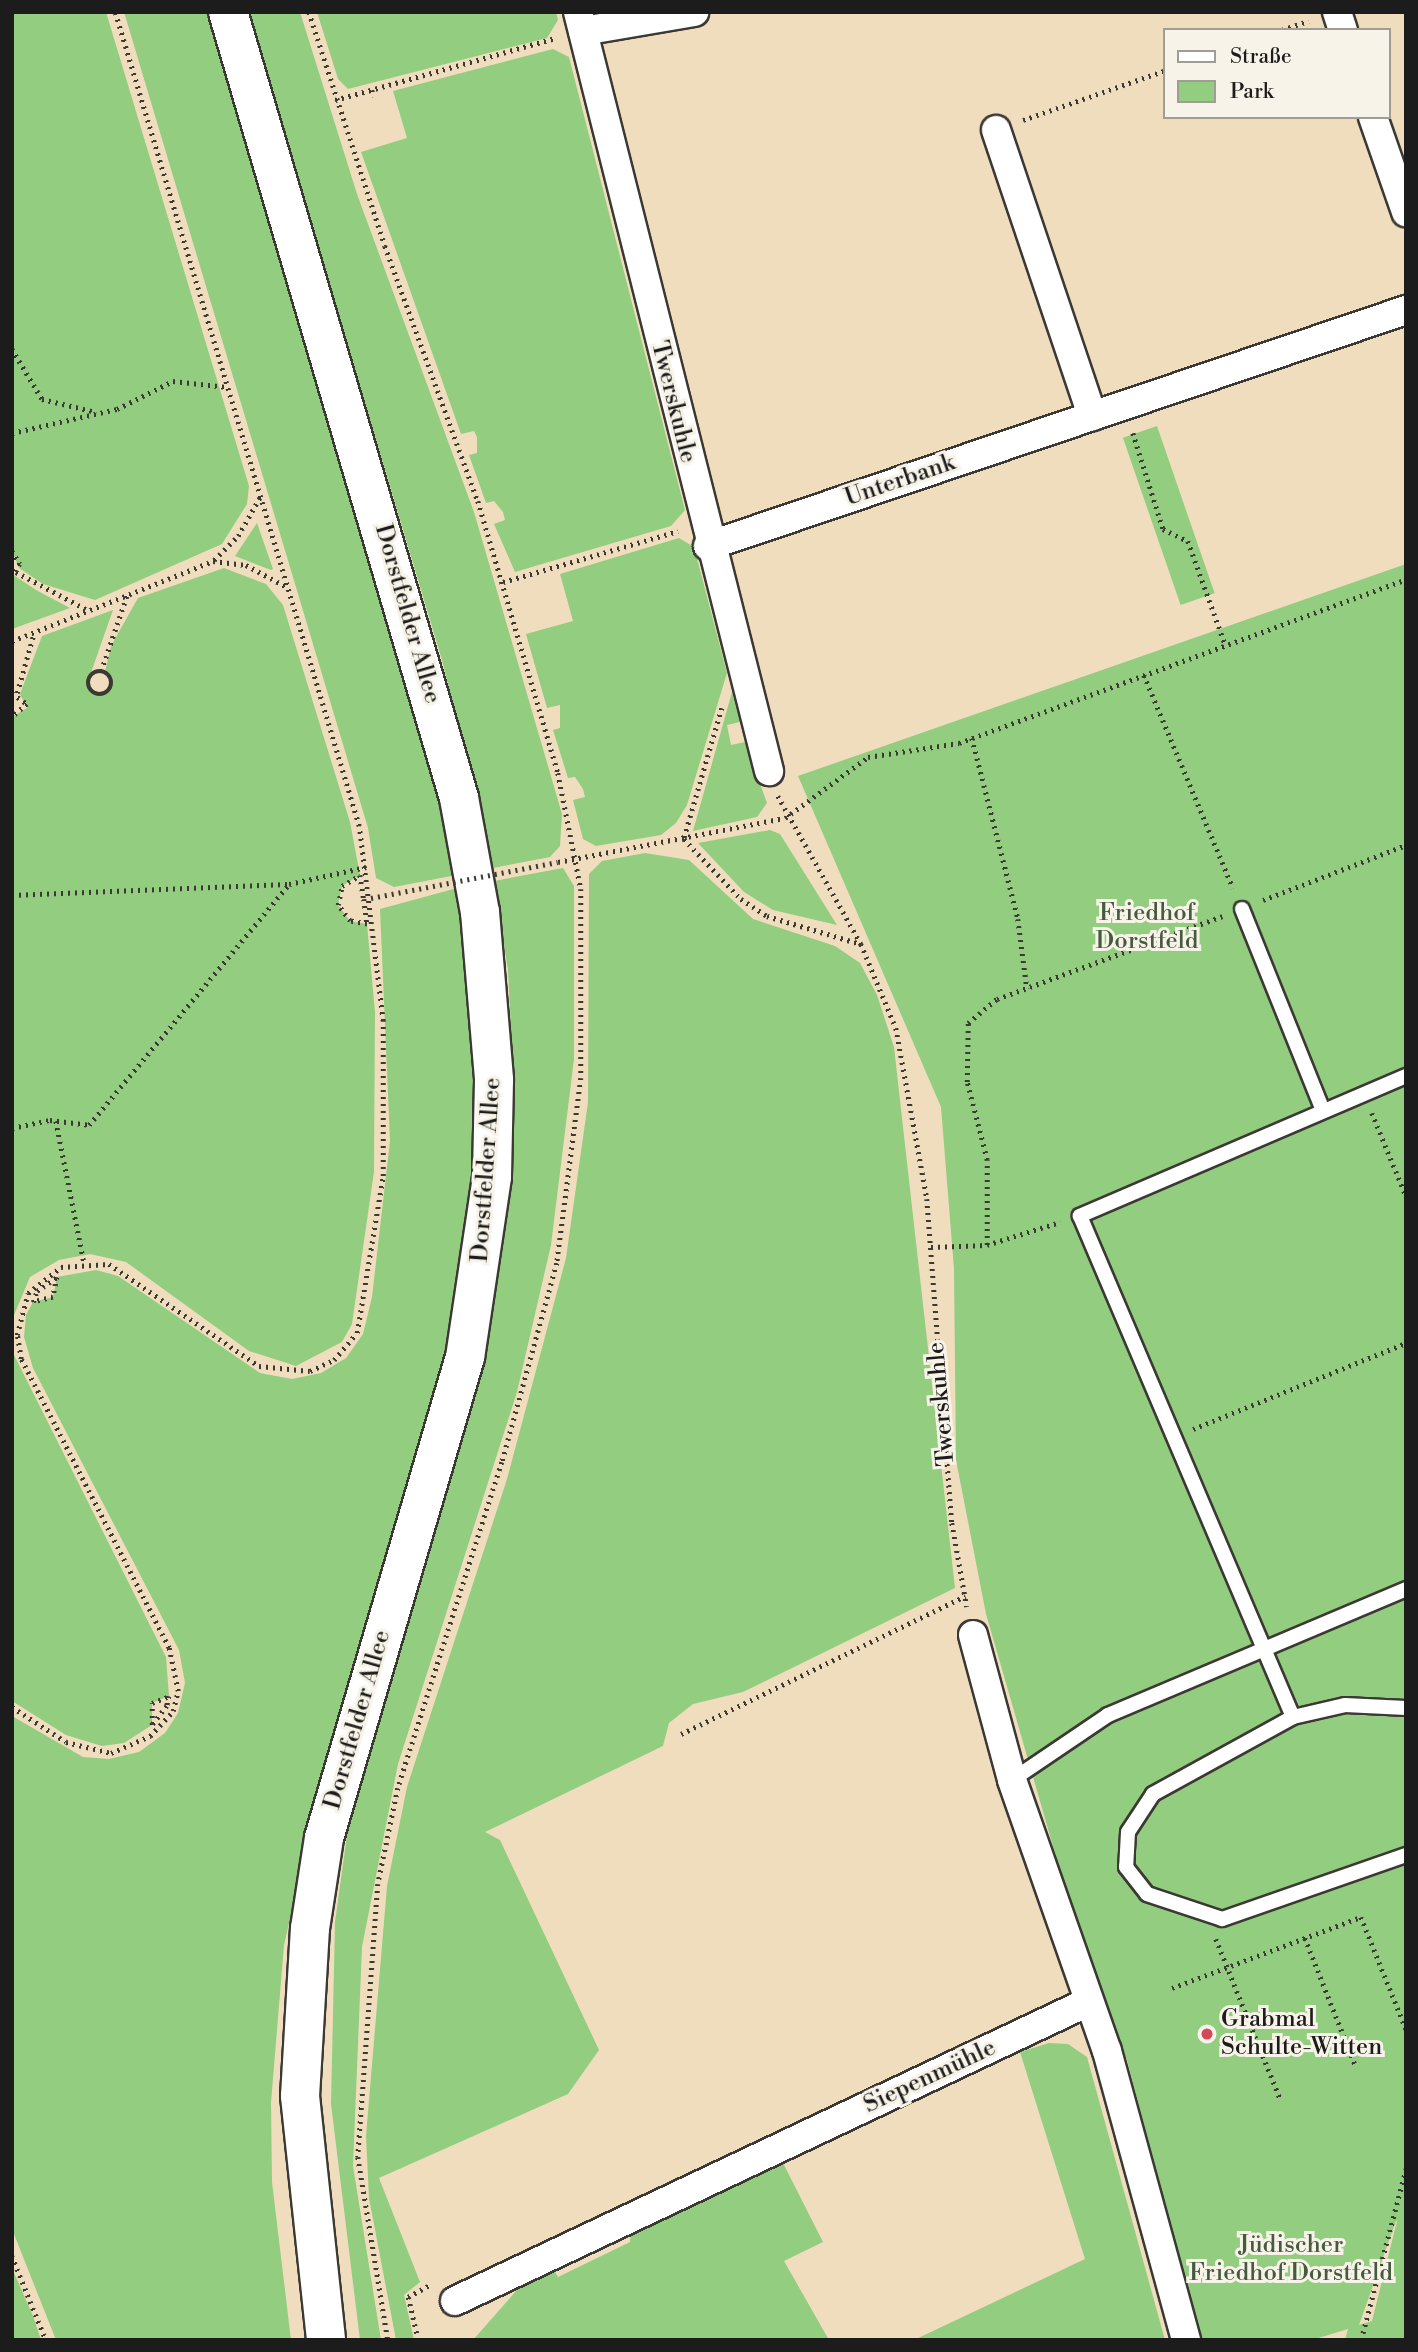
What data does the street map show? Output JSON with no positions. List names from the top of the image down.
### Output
{
  "streets": {
    "main road": ["Dorstfelder Allee"],
    "street": ["Twerskuhle", "Unterbank", "Siepenmühle"]
  },
  "crossings": [
    ["Twerskuhle", "Unterbank"]
  ],
  "parks": ["Friedhof Dorstfeld", "Jüdischer Friedhof Dorstfeld"],
  "places": ["Grabmal Schulte-Witten"],
  "legend": ["Straße", "Park"]
}
